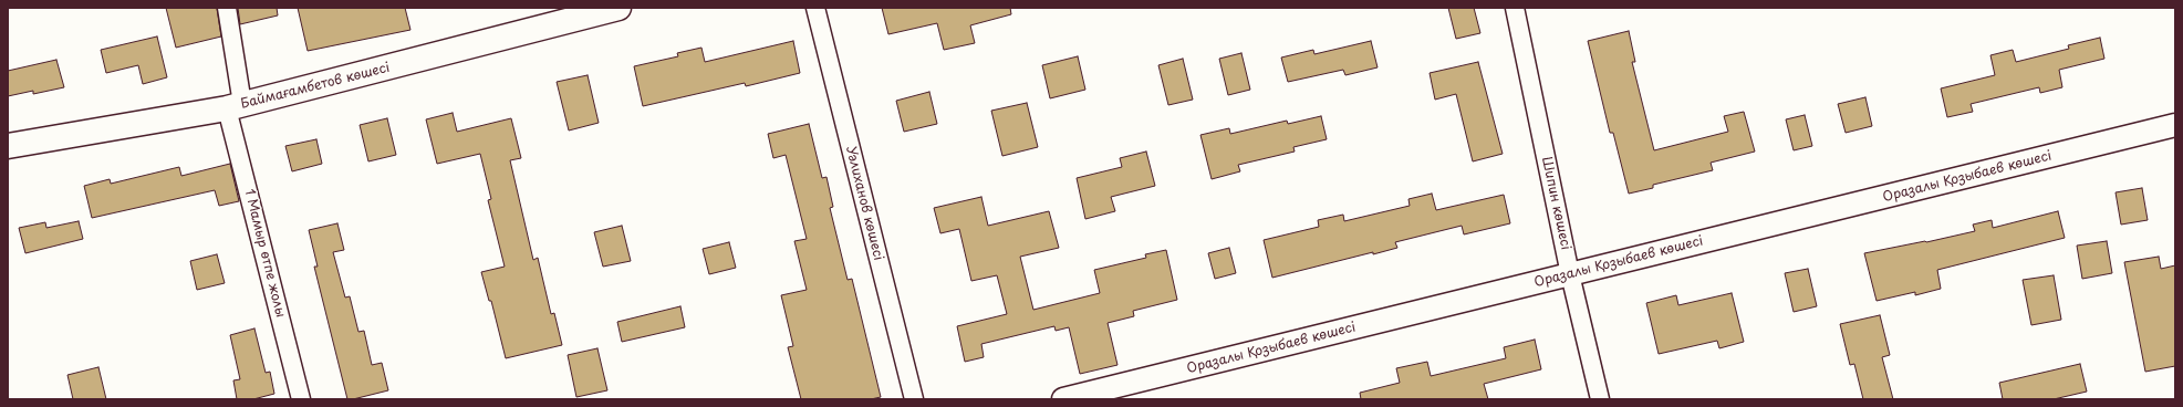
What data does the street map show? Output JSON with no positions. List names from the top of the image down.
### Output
{
  "streets": {
    "main road": ["Баймағамбетов көшесі"],
    "street": [
      "Оразалы Қозыбаев көшесі",
      "Уәлиханов көшесі",
      "Шипин көшесі",
      "1 Мамыр өтпе жолы"
    ]
  },
  "crossings": [
    ["Баймағамбетов көшесі", "1 Мамыр өтпе жолы"],
    ["Оразалы Қозыбаев көшесі", "Шипин көшесі"]
  ]
}
